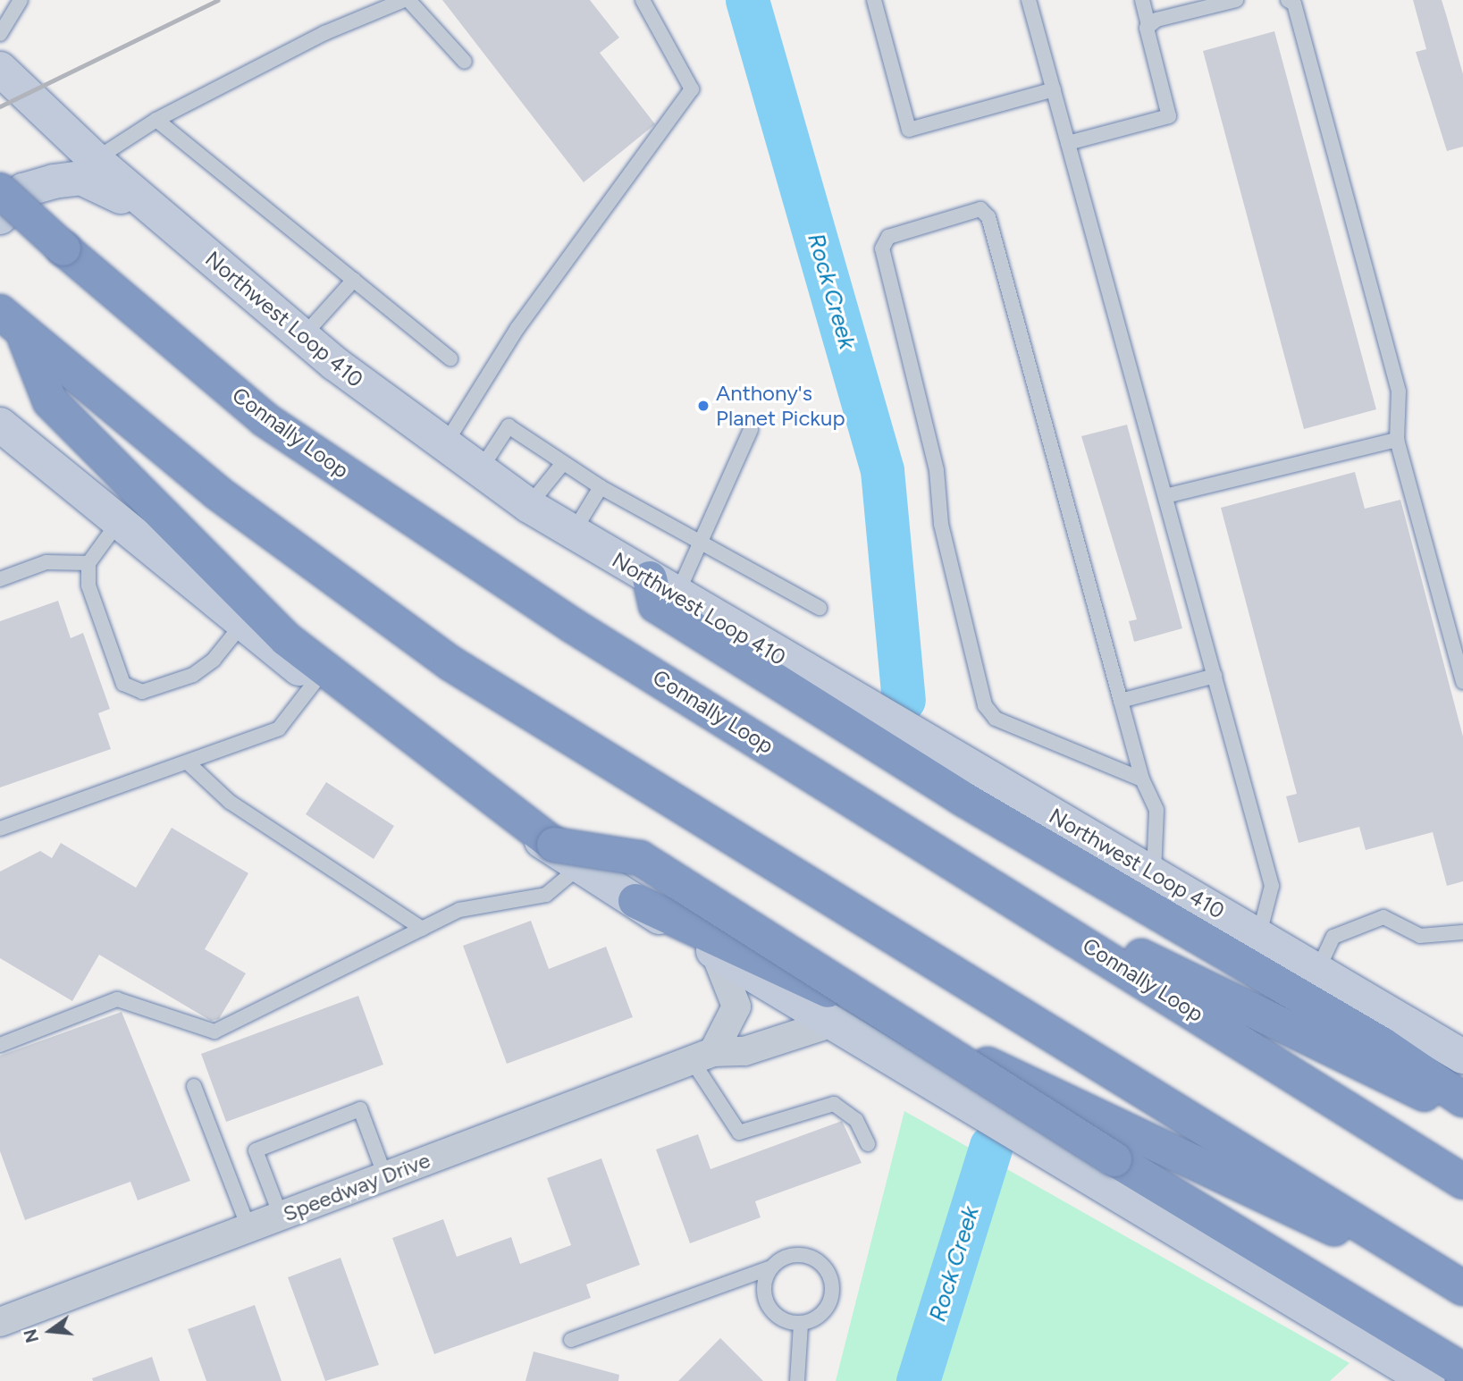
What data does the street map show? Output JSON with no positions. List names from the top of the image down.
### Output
{
  "streets": {
    "highway": ["Connally Loop"],
    "main road": ["Northwest Loop 410"],
    "street": ["Speedway Drive"]
  },
  "water": ["Rock Creek"],
  "places": ["Anthony's Planet Pickup"],
  "north": "left"
}
